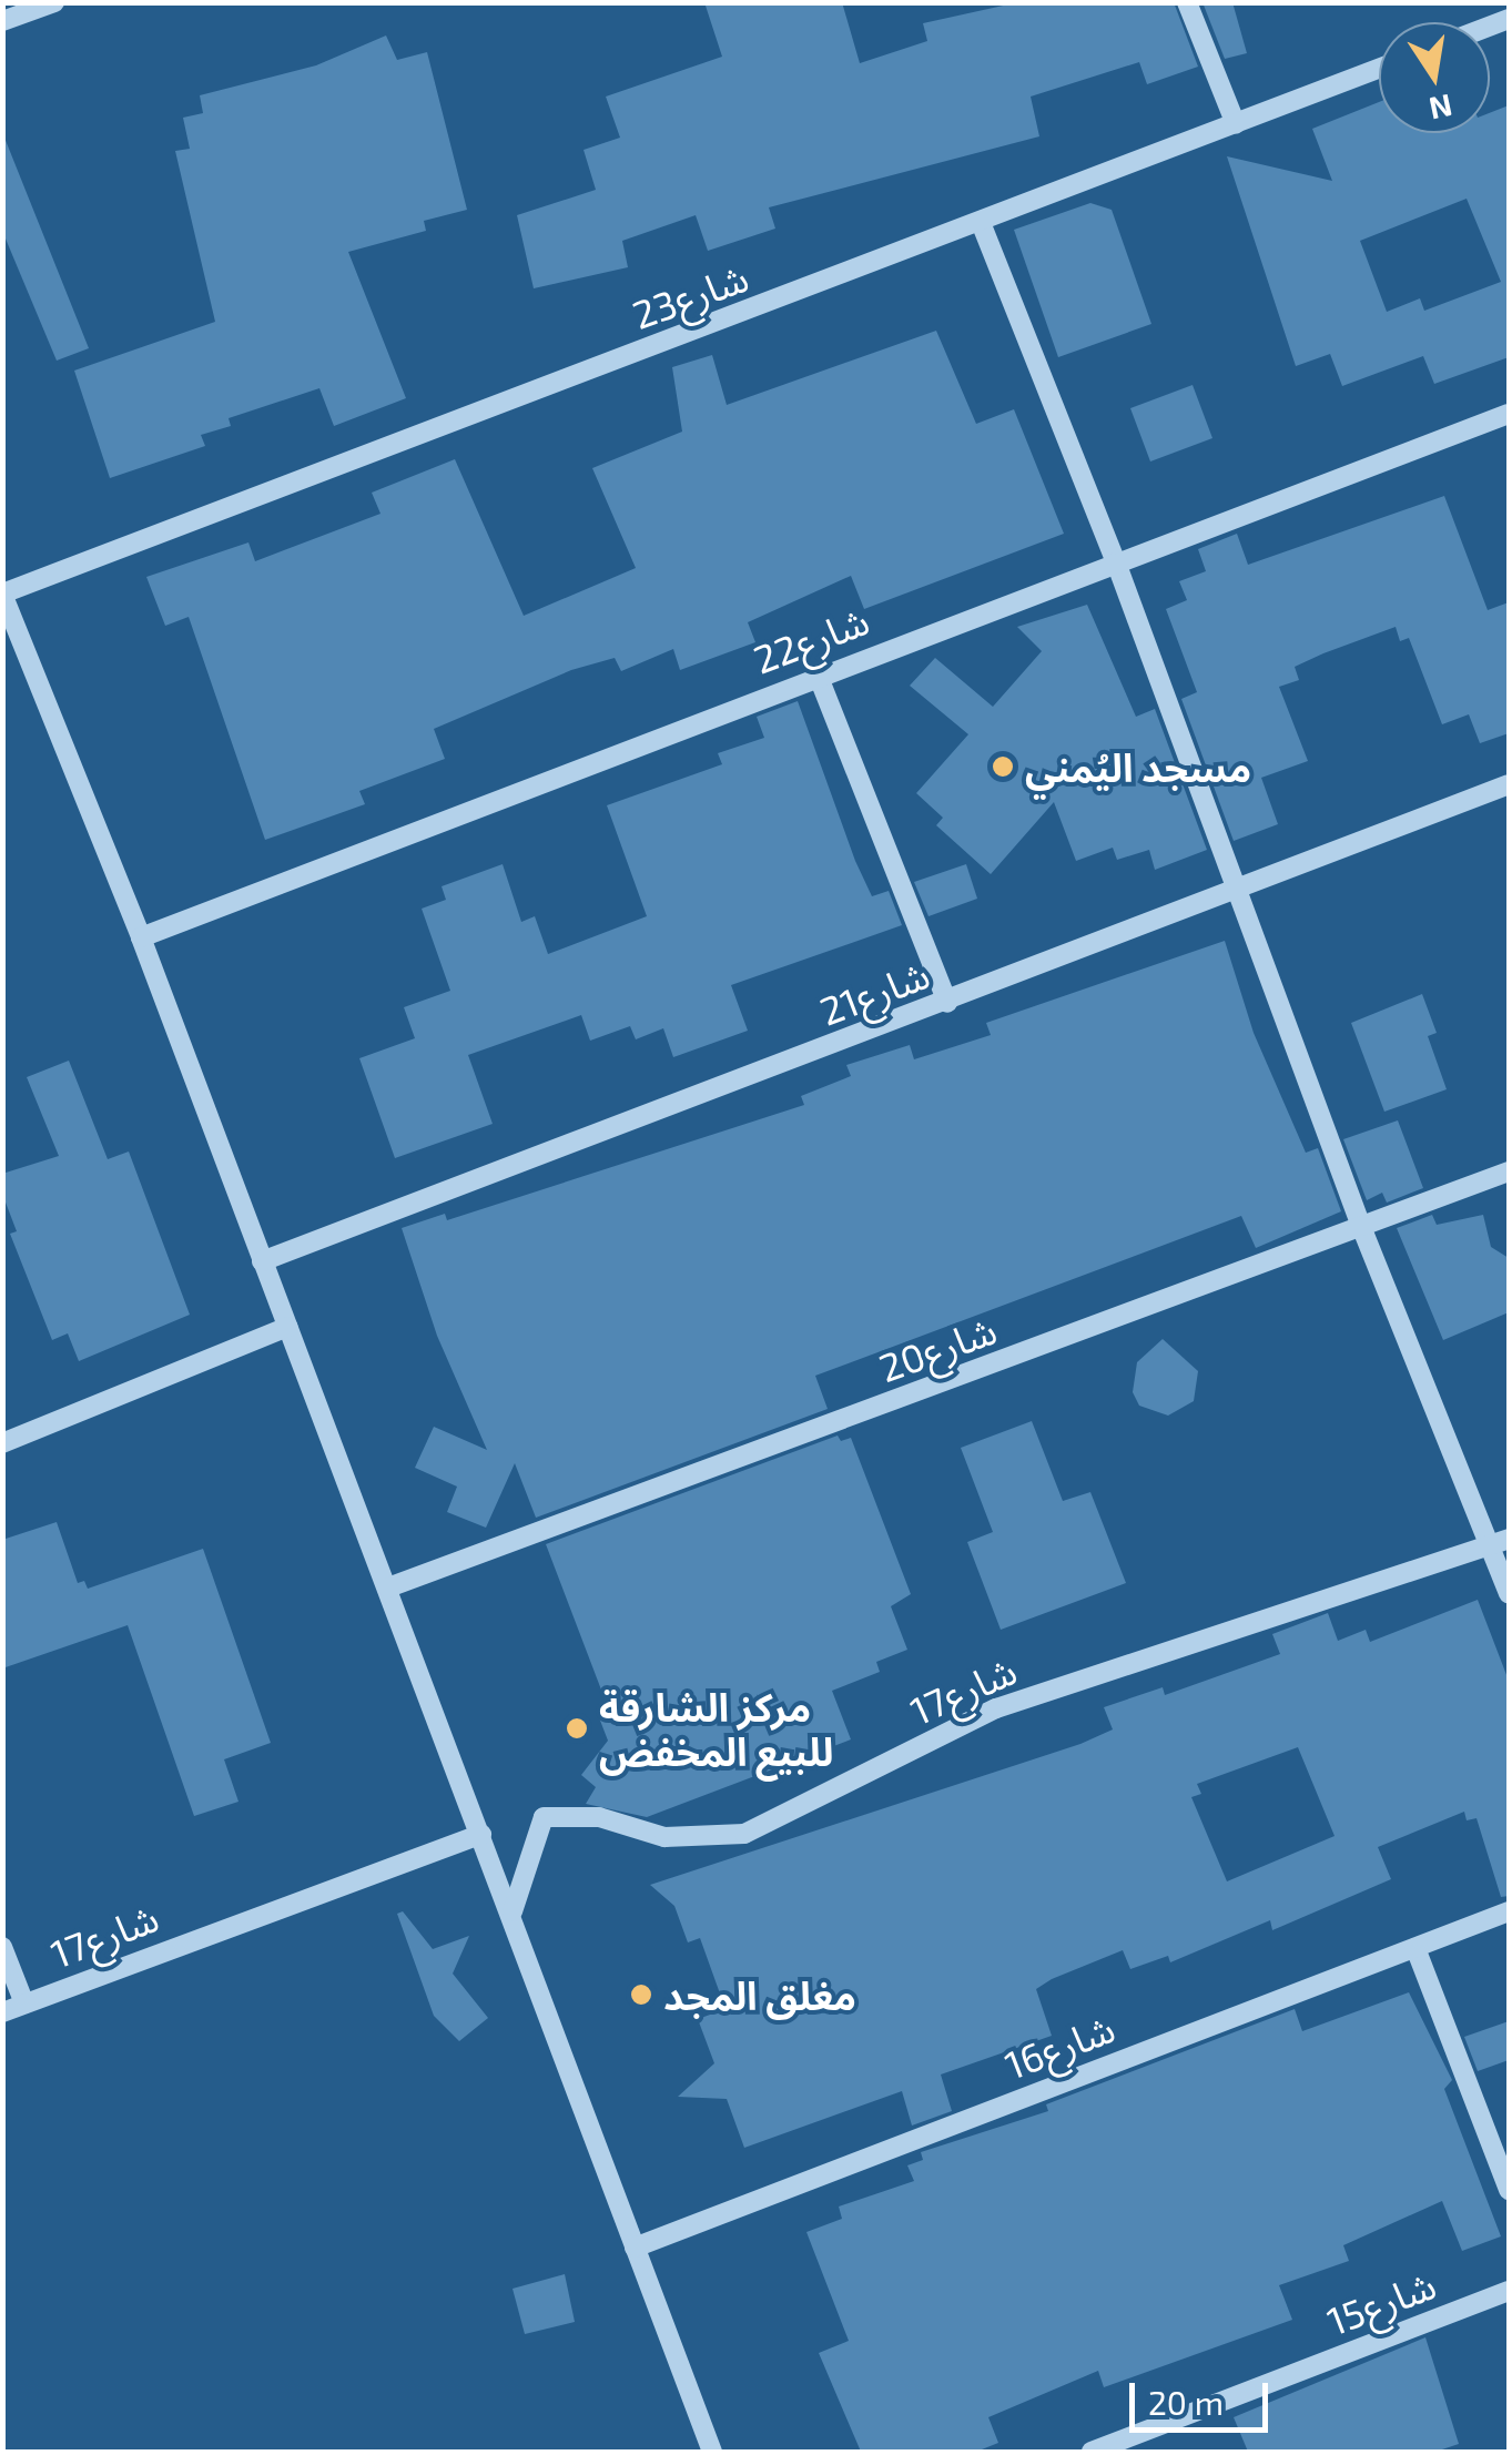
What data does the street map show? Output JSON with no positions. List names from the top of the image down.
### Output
{
  "streets": {
    "street": [
      "شارع23",
      "شارع22",
      "شارع21",
      "شارع20",
      "شارع17",
      "شارع16",
      "شارع15"
    ]
  },
  "places": ["مسجد اليُمني", "مركز الشارقة للبيع المخفض", "مغلق المجد"],
  "scale_bar": "20 m",
  "north": "bottom"
}
